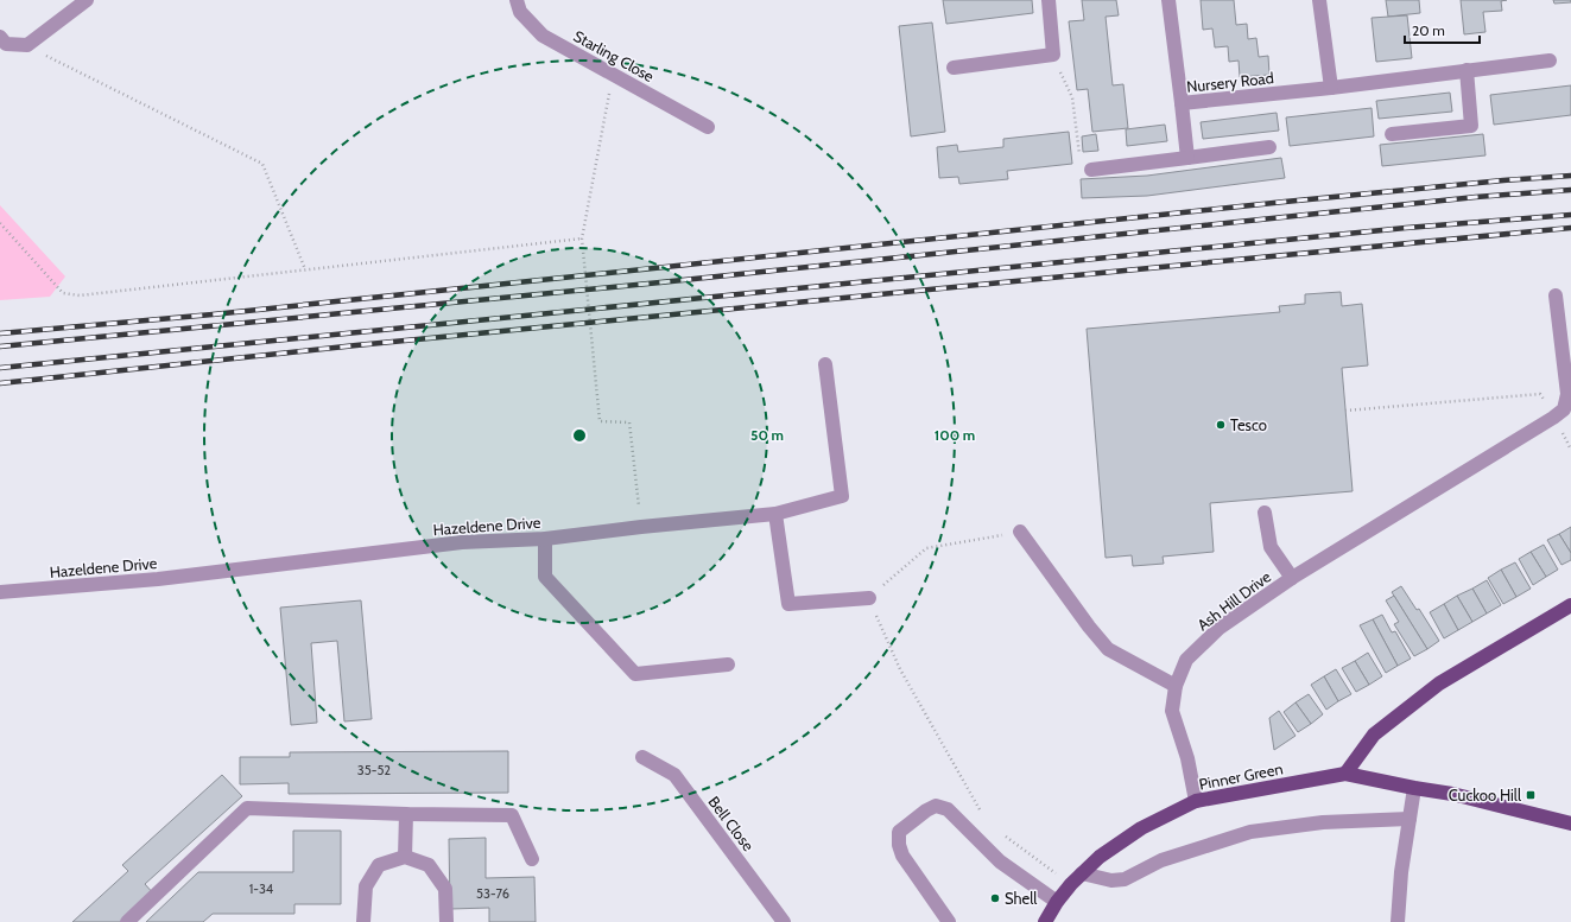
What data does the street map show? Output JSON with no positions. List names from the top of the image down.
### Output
{
  "streets": {
    "main road": ["Pinner Green"],
    "street": [
      "Starling Close",
      "Nursery Road",
      "Hazeldene Drive",
      "Ash Hill Drive",
      "Bell Close"
    ]
  },
  "crossings": [
    ["Ash Hill Drive", "Pinner Green"]
  ],
  "places": {
    "other": ["Tesco", "Shell"],
    "transit": ["Cuckoo Hill"]
  },
  "house_numbers": ["35-52", "1-34", "53-76"],
  "scale_bar": "20 m",
  "rings": ["50 m", "100 m"]
}
